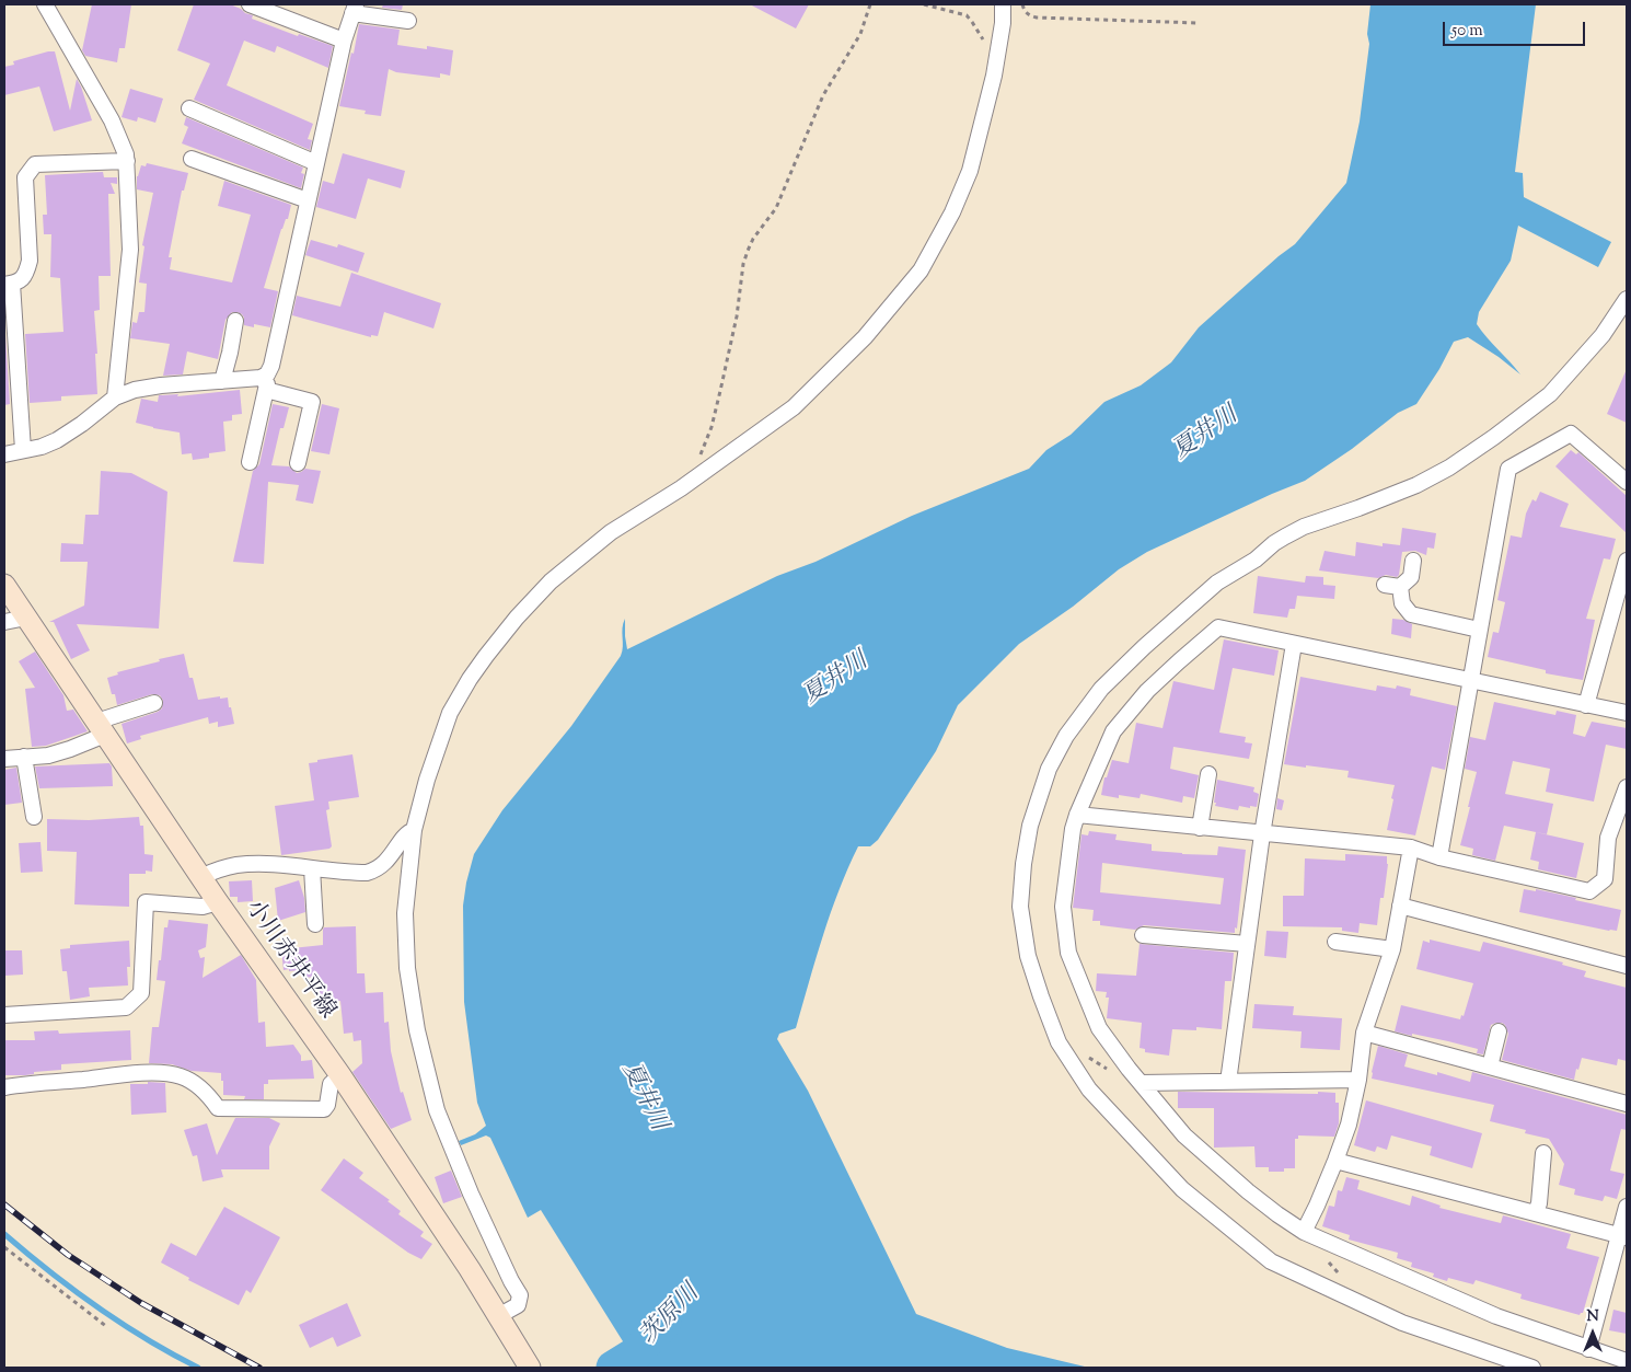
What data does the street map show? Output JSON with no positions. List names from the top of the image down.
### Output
{
  "streets": {
    "main road": ["小川赤井平線"]
  },
  "water": ["夏井川", "茨原川"],
  "scale_bar": "50 m",
  "north": "top"
}
